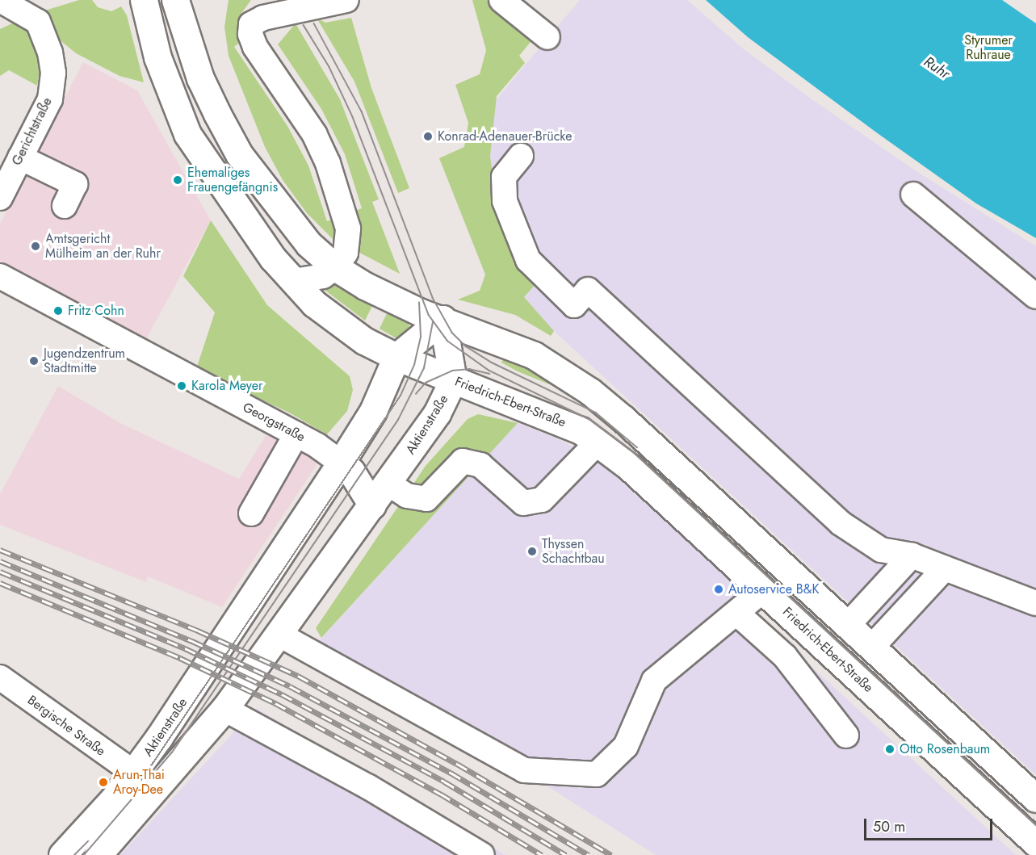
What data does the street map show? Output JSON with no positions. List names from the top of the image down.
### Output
{
  "streets": {
    "main road": ["Friedrich-Ebert-Straße", "Aktienstraße"],
    "street": ["Gerichtstraße", "Georgstraße", "Bergische Straße"]
  },
  "crossings": [
    ["Friedrich-Ebert-Straße", "Aktienstraße"],
    ["Georgstraße", "Aktienstraße"],
    ["Aktienstraße", "Bergische Straße"]
  ],
  "water": ["Ruhr"],
  "parks": ["Styrumer Ruhraue"],
  "places": [
    "Konrad-Adenauer-Brücke",
    "Ehemaliges Frauengefängnis",
    "Amtsgericht Mülheim an der Ruhr",
    "Fritz Cohn",
    "Jugendzentrum Stadtmitte",
    "Karola Meyer",
    "Thyssen Schachtbau",
    "Autoservice B&K",
    "Otto Rosenbaum",
    "Arun-Thai Aroy-Dee"
  ],
  "scale_bar": "50 m"
}
